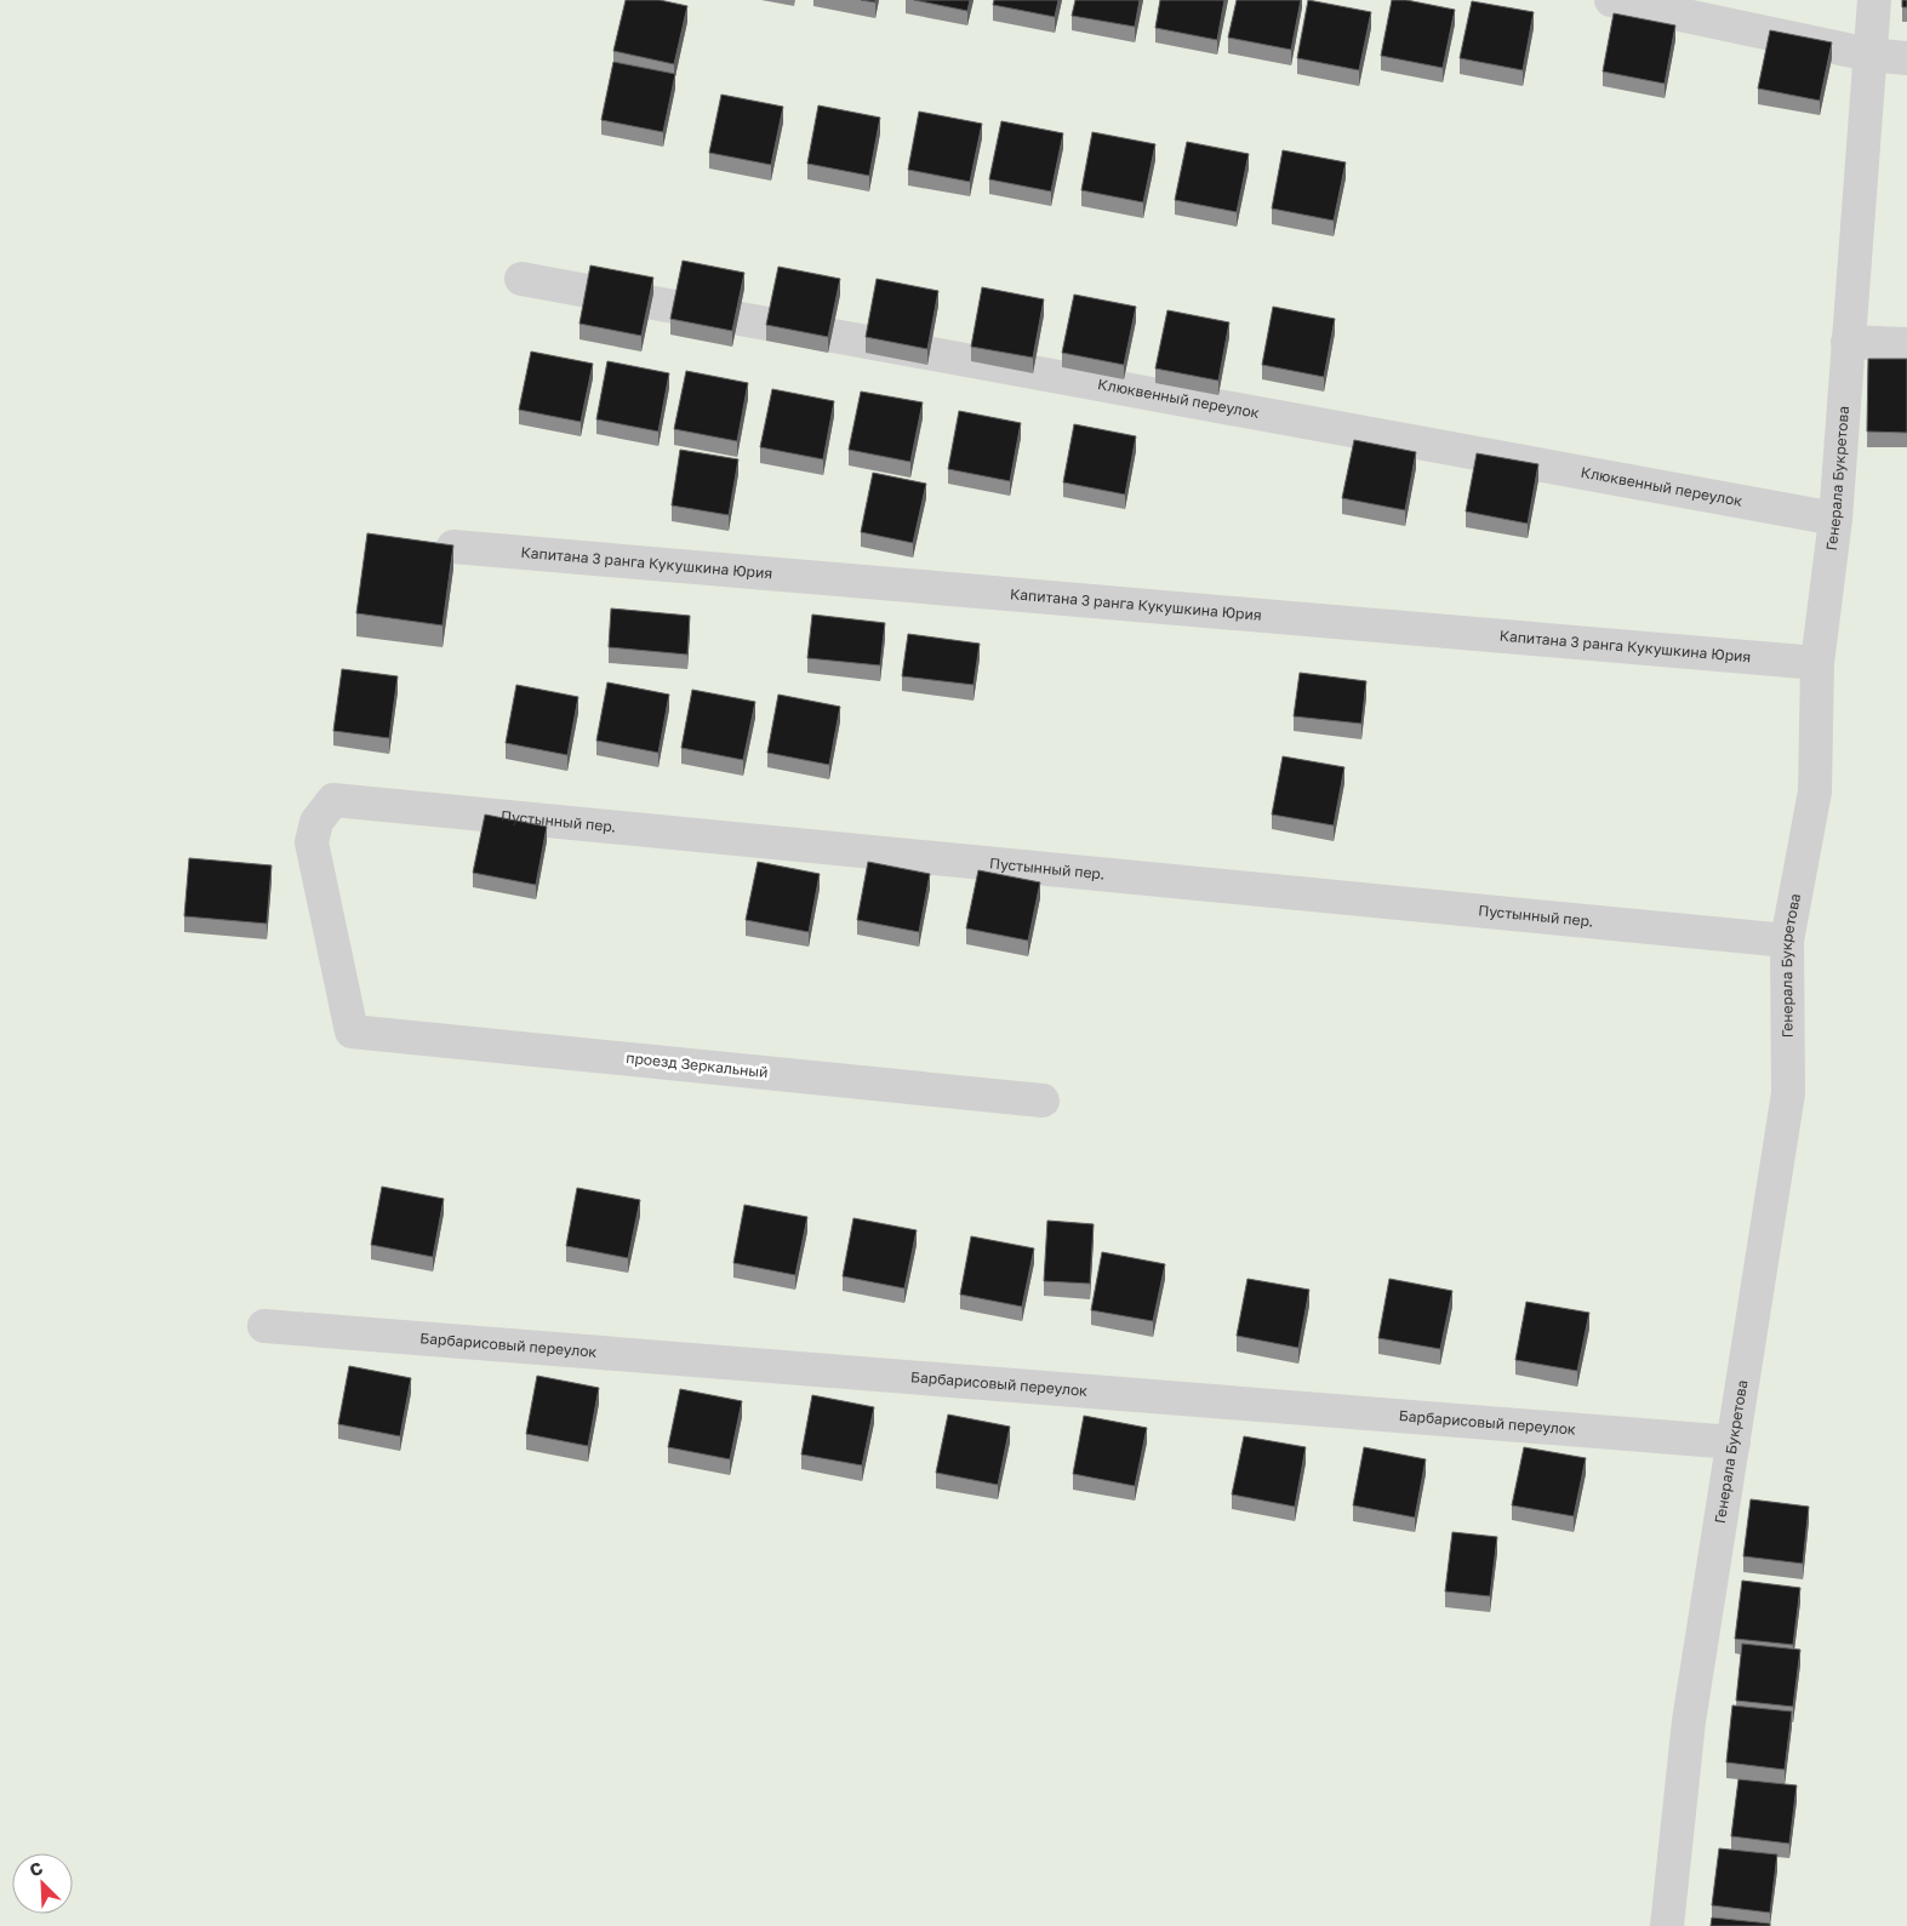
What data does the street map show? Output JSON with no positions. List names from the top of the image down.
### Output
{
  "streets": {
    "street": [
      "Клюквенный переулок",
      "Генерала Букретова",
      "Капитана 3 ранга Кукушкина Юрия",
      "Пустынный пер.",
      "проезд Зеркальный",
      "Барбарисовый переулок"
    ]
  },
  "crossings": [
    ["Клюквенный переулок", "Генерала Букретова"],
    ["Генерала Букретова", "Капитана 3 ранга Кукушкина Юрия"],
    ["Генерала Букретова", "Пустынный пер."],
    ["Генерала Букретова", "Барбарисовый переулок"],
    ["Пустынный пер.", "проезд Зеркальный"]
  ],
  "north": "top left"
}
